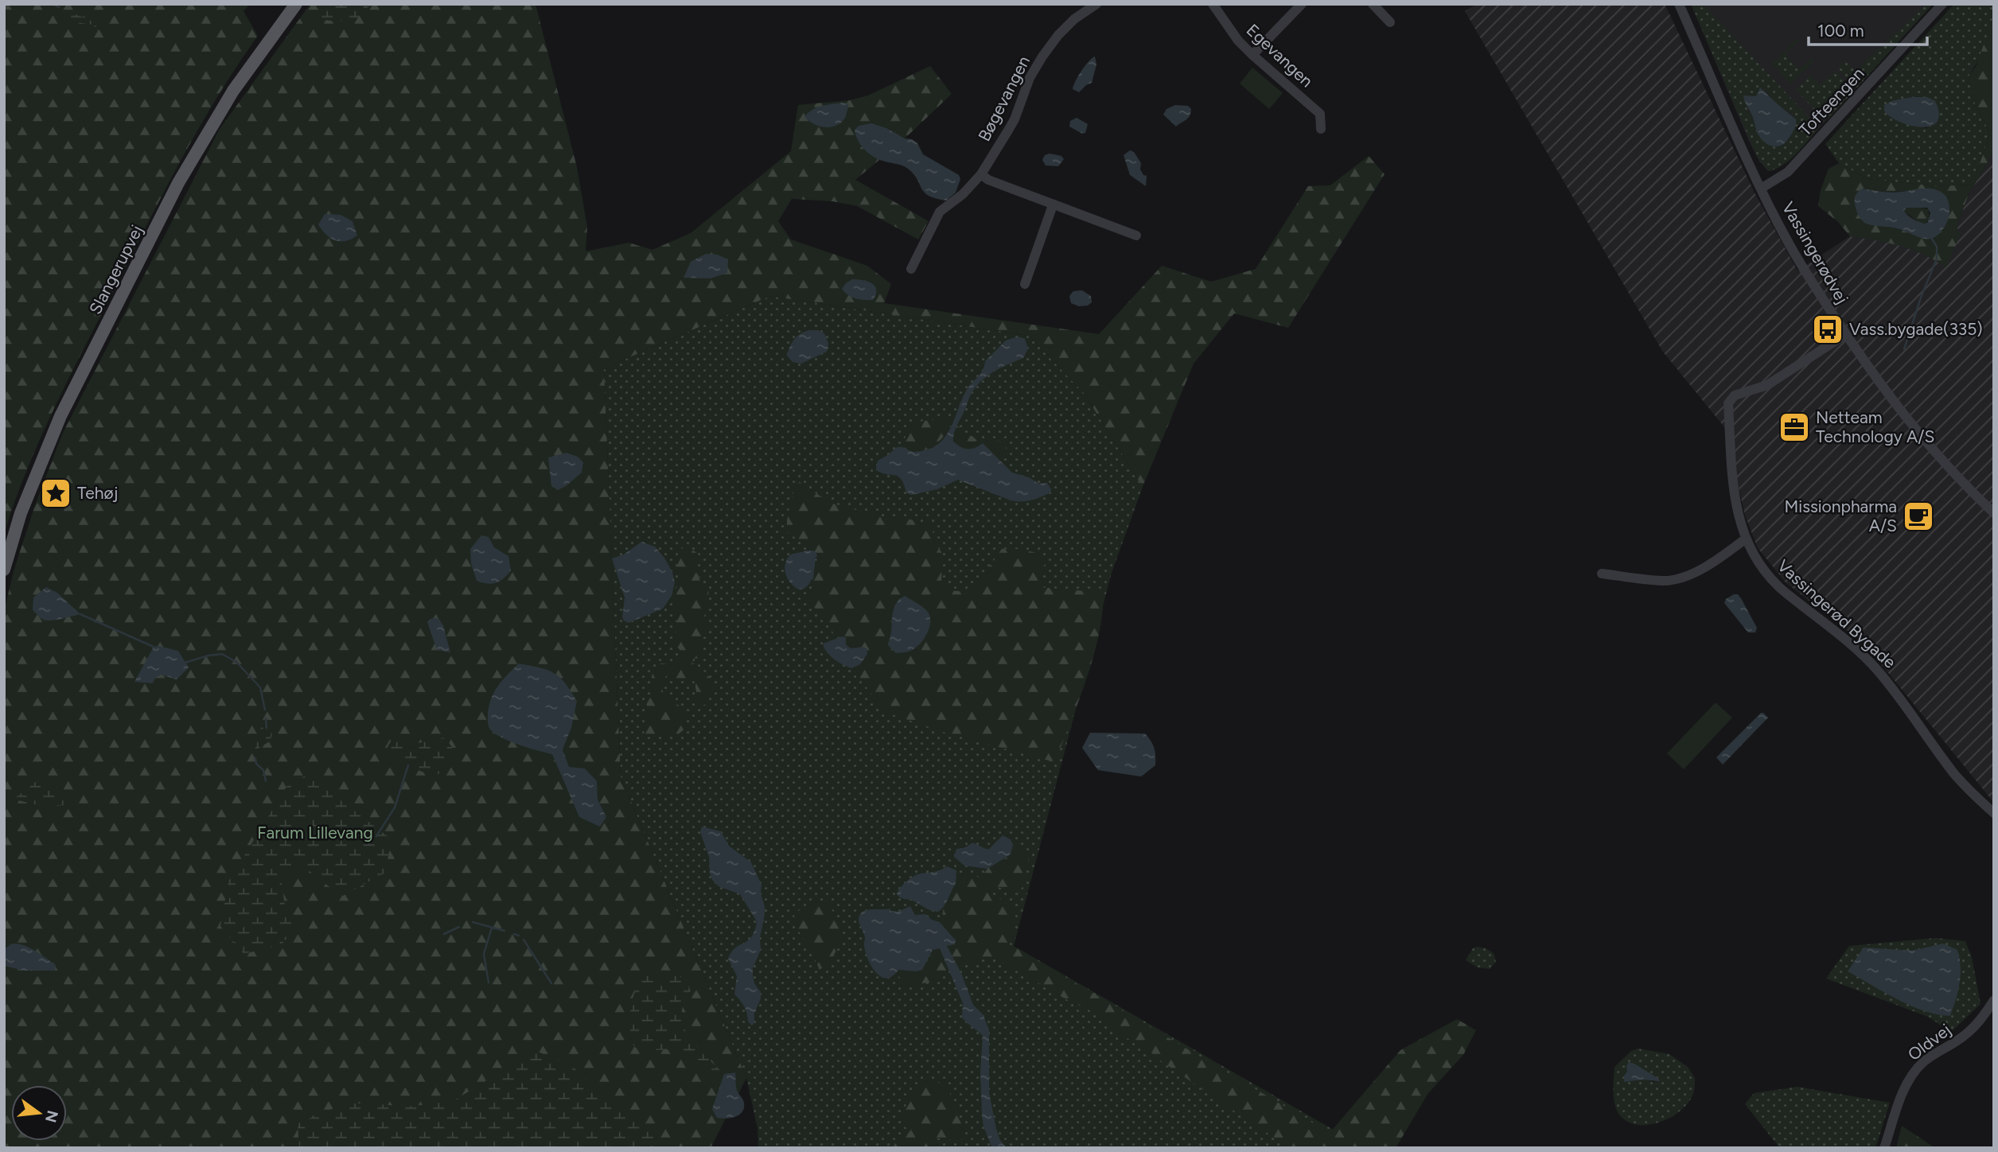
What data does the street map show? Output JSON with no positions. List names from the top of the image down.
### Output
{
  "streets": {
    "main road": ["Slangerupvej"],
    "street": [
      "Egevangen",
      "Bøgevangen",
      "Tofteengen",
      "Vassingerødvej",
      "Vassingerød Bygade",
      "Oldvej"
    ]
  },
  "crossings": [
    ["Tofteengen", "Vassingerødvej"],
    ["Vassingerødvej", "Vassingerød Bygade"]
  ],
  "parks": ["Farum Lillevang"],
  "places": {
    "bus stop": ["Vass.bygade(335)"],
    "office": ["Netteam Technology A/S"],
    "place": ["Tehøj"],
    "cafe": ["Missionpharma A/S"]
  },
  "scale_bar": "100 m",
  "north": "right"
}
